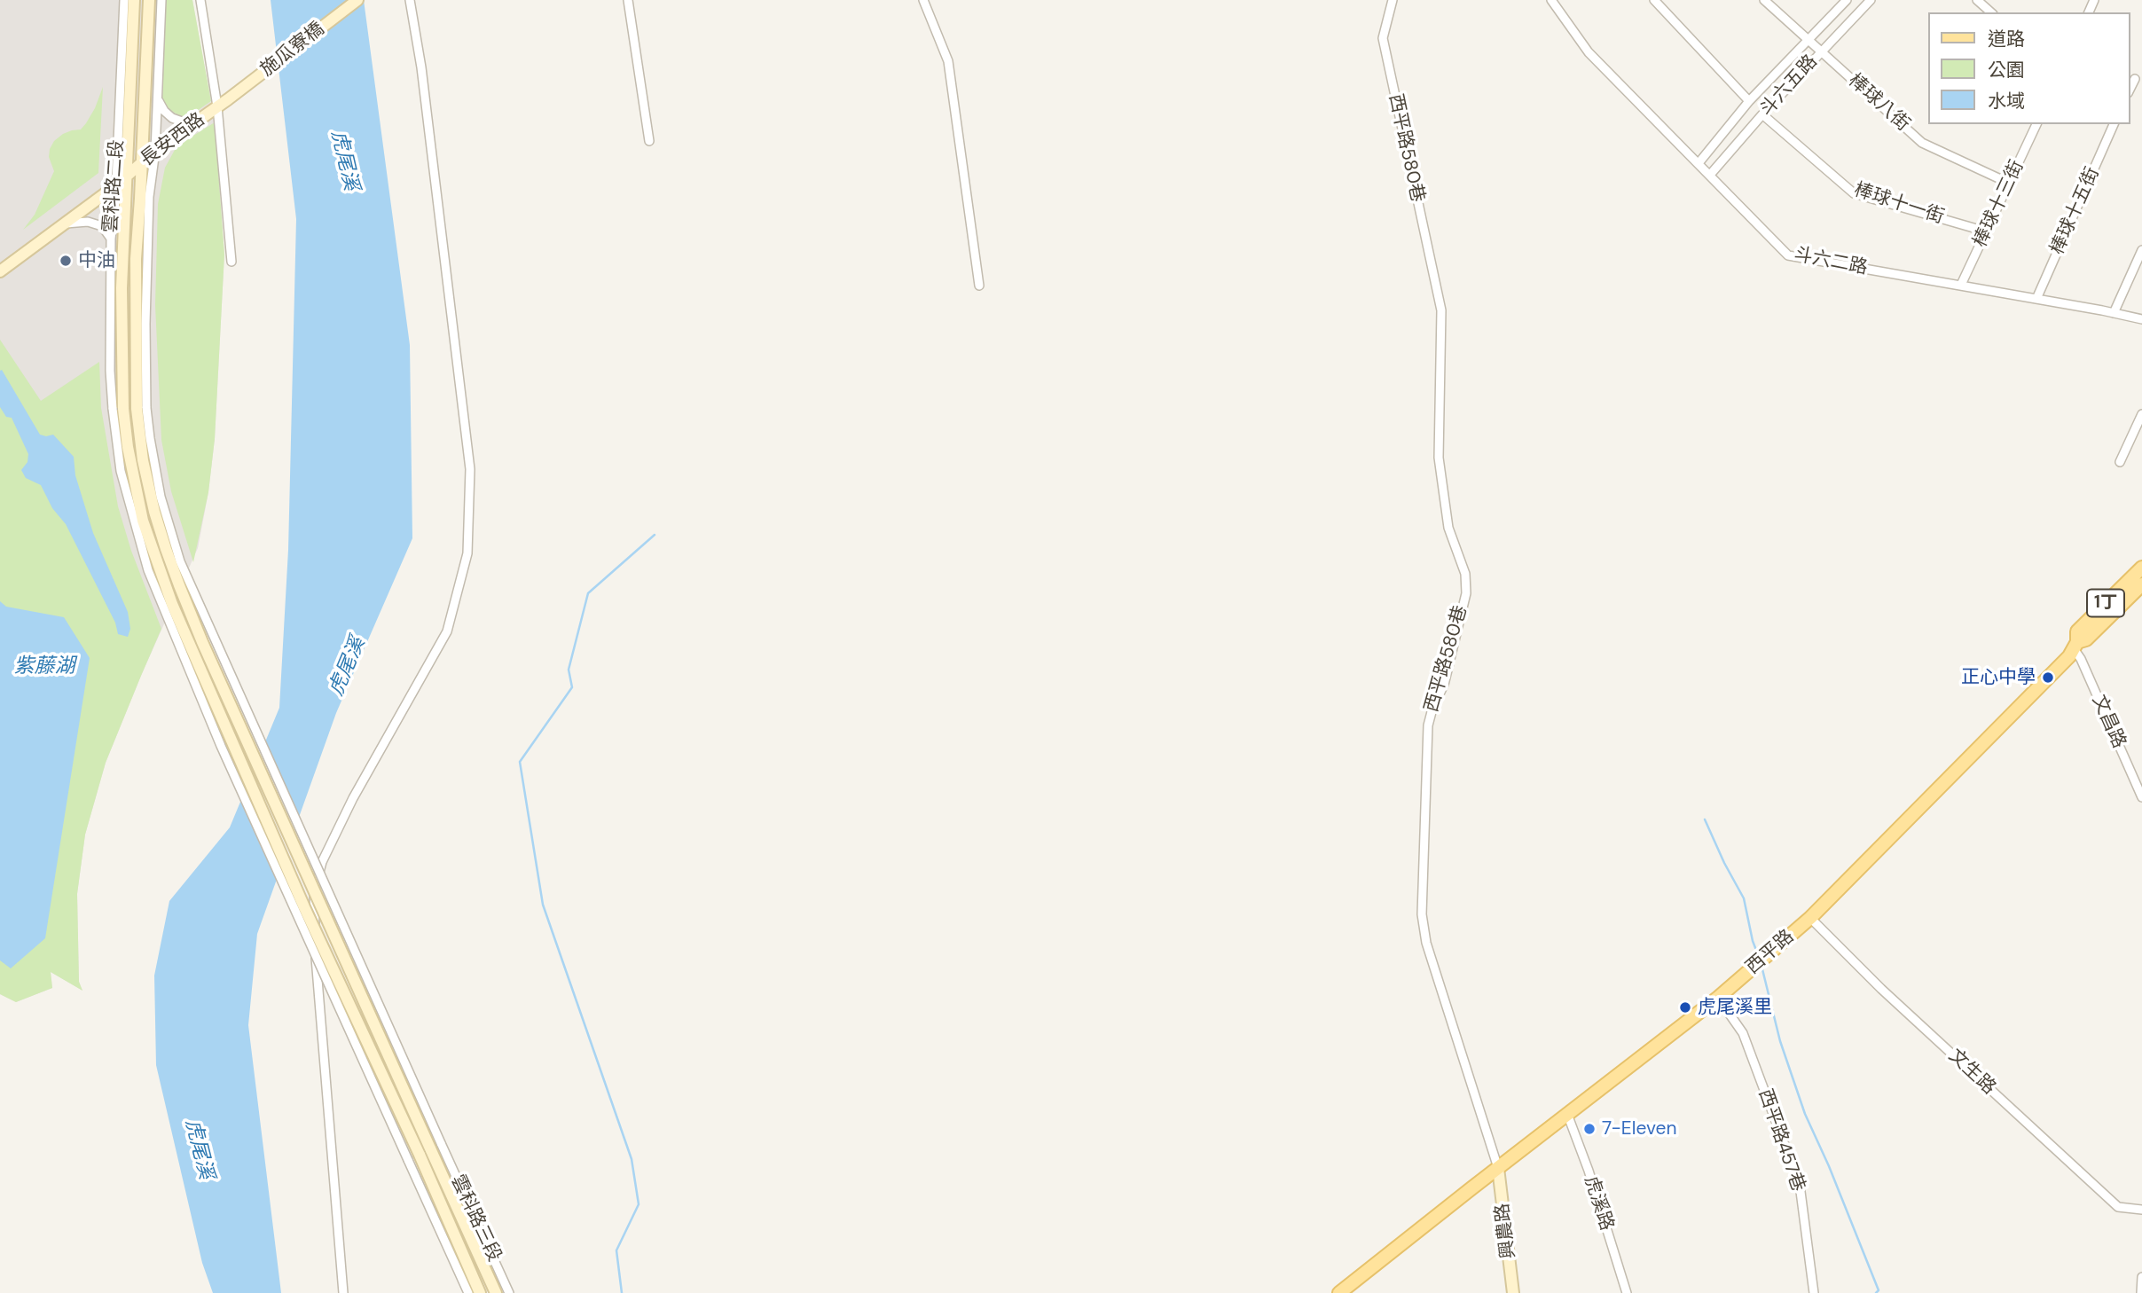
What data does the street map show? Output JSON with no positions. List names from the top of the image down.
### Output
{
  "streets": {
    "main road": [
      "施瓜寮橋",
      "長安西路",
      "雲科路二段",
      "1丁",
      "西平路",
      "雲科路三段",
      "興農路"
    ],
    "street": [
      "斗六五路",
      "棒球八街",
      "西平路580巷",
      "棒球十一街",
      "棒球十三街",
      "棒球十五街",
      "斗六二路",
      "文昌路",
      "文生路",
      "西平路457巷",
      "虎溪路"
    ]
  },
  "crossings": [
    ["施瓜寮橋", "長安西路"],
    ["斗六五路", "棒球八街"],
    ["斗六五路", "棒球十一街"],
    ["斗六五路", "斗六二路"],
    ["棒球八街", "棒球十三街"],
    ["長安西路", "雲科路二段"],
    ["西平路580巷", "西平路"],
    ["西平路580巷", "興農路"],
    ["雲科路二段", "雲科路三段"],
    ["棒球十一街", "棒球十三街"],
    ["棒球十三街", "斗六二路"],
    ["棒球十五街", "斗六二路"],
    ["文昌路", "西平路"],
    ["西平路", "文生路"],
    ["西平路", "西平路457巷"],
    ["西平路", "虎溪路"],
    ["西平路", "興農路"]
  ],
  "water": ["虎尾溪", "紫藤湖"],
  "places": [
    "中油",
    "正心中學",
    "虎尾溪里",
    "7-Eleven"
  ],
  "legend": ["道路", "公園", "水域"]
}
